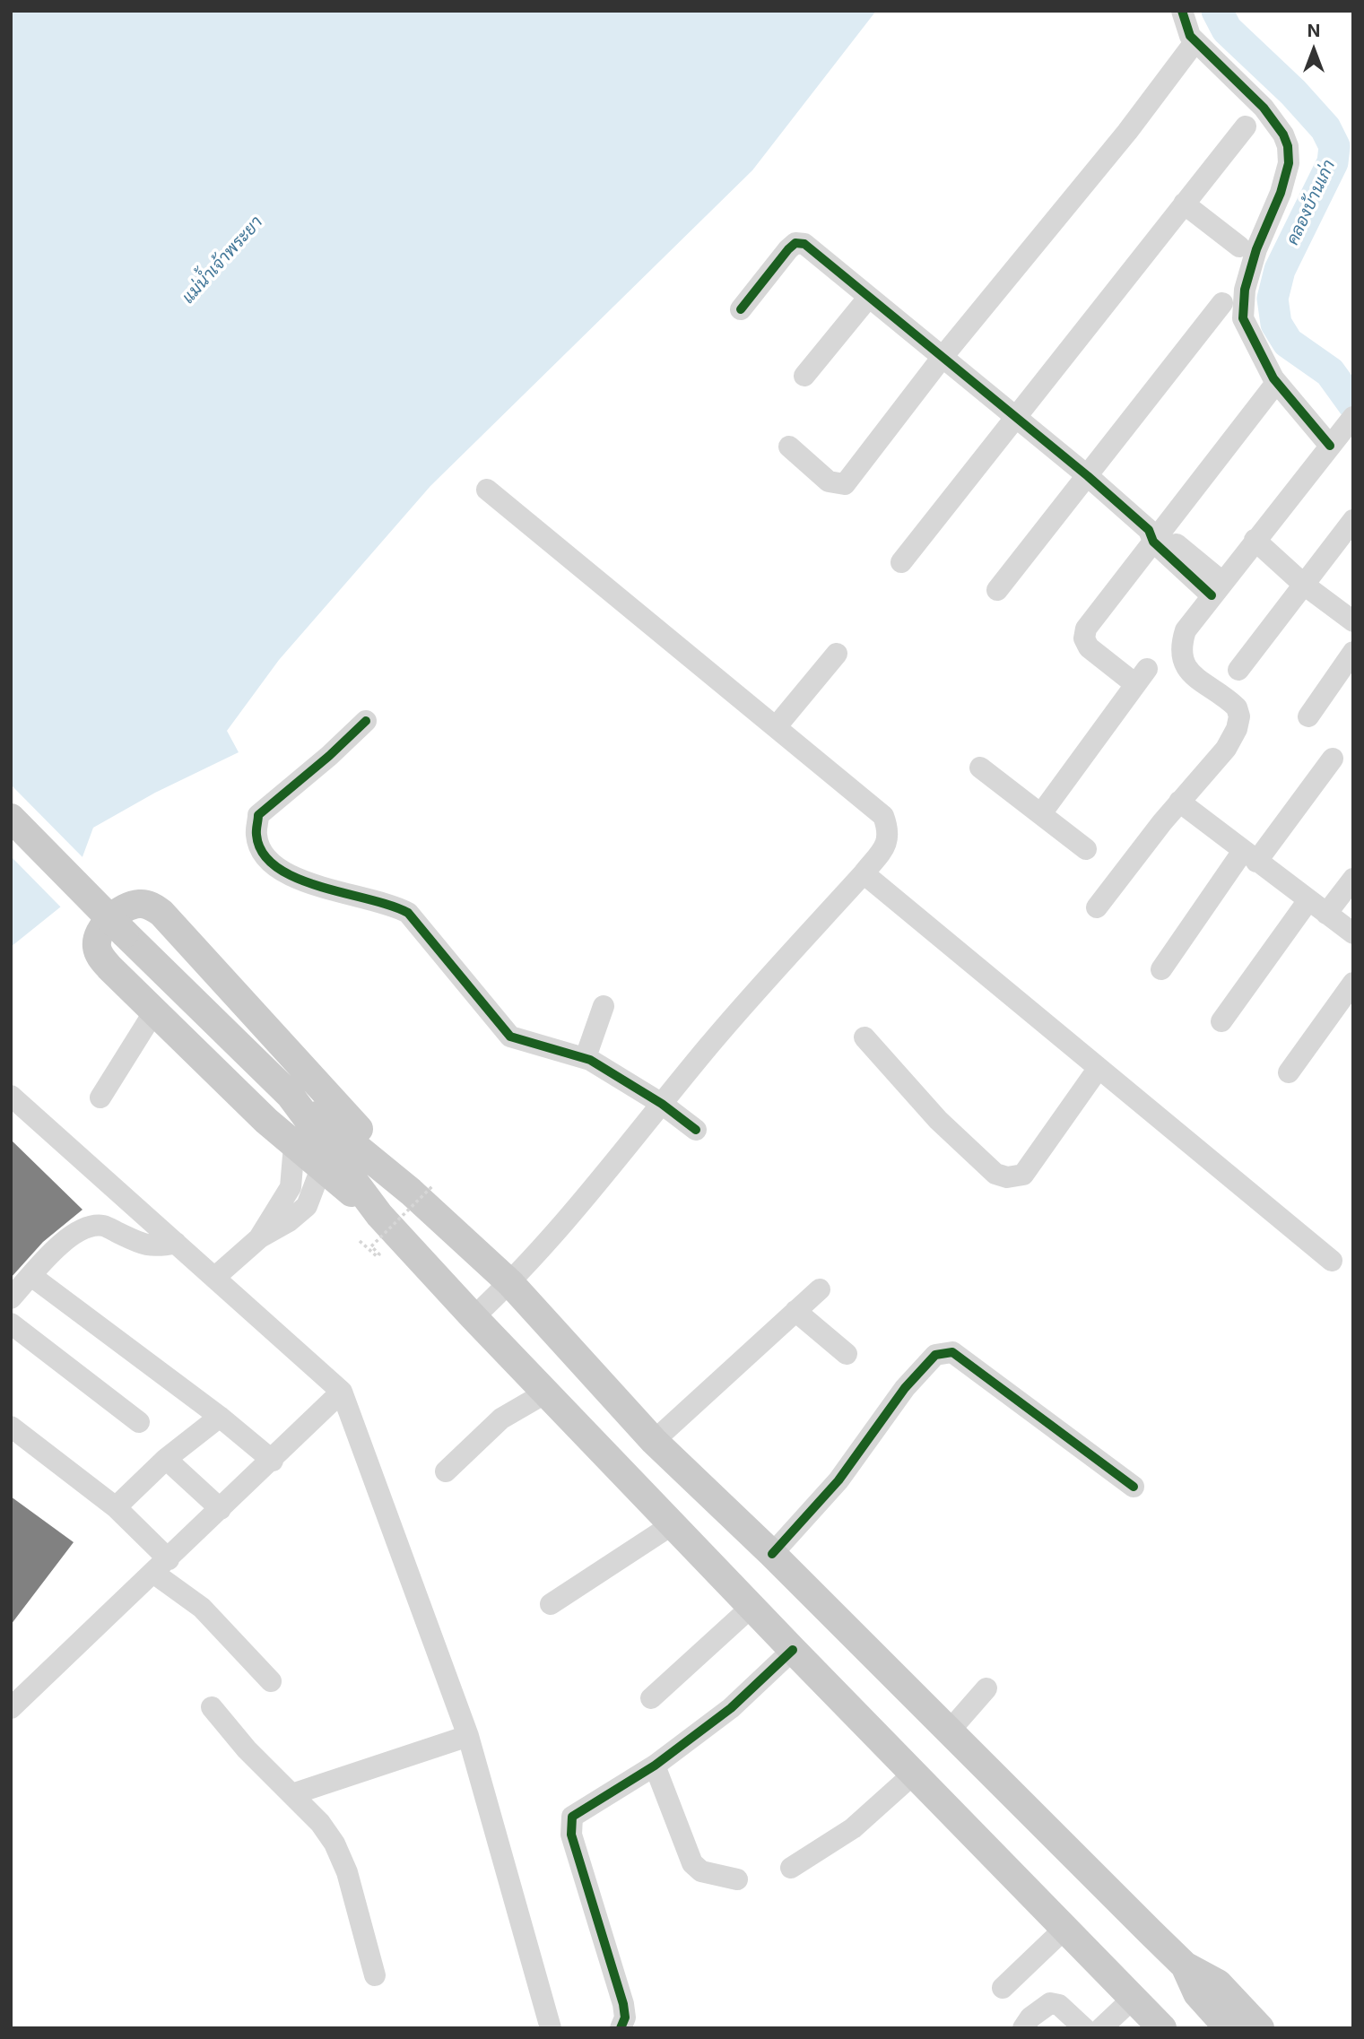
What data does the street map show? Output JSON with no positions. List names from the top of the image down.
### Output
{
  "water": ["คลองบ้านเก่า", "แม่น้ำเจ้าพระยา"],
  "north": "top"
}
